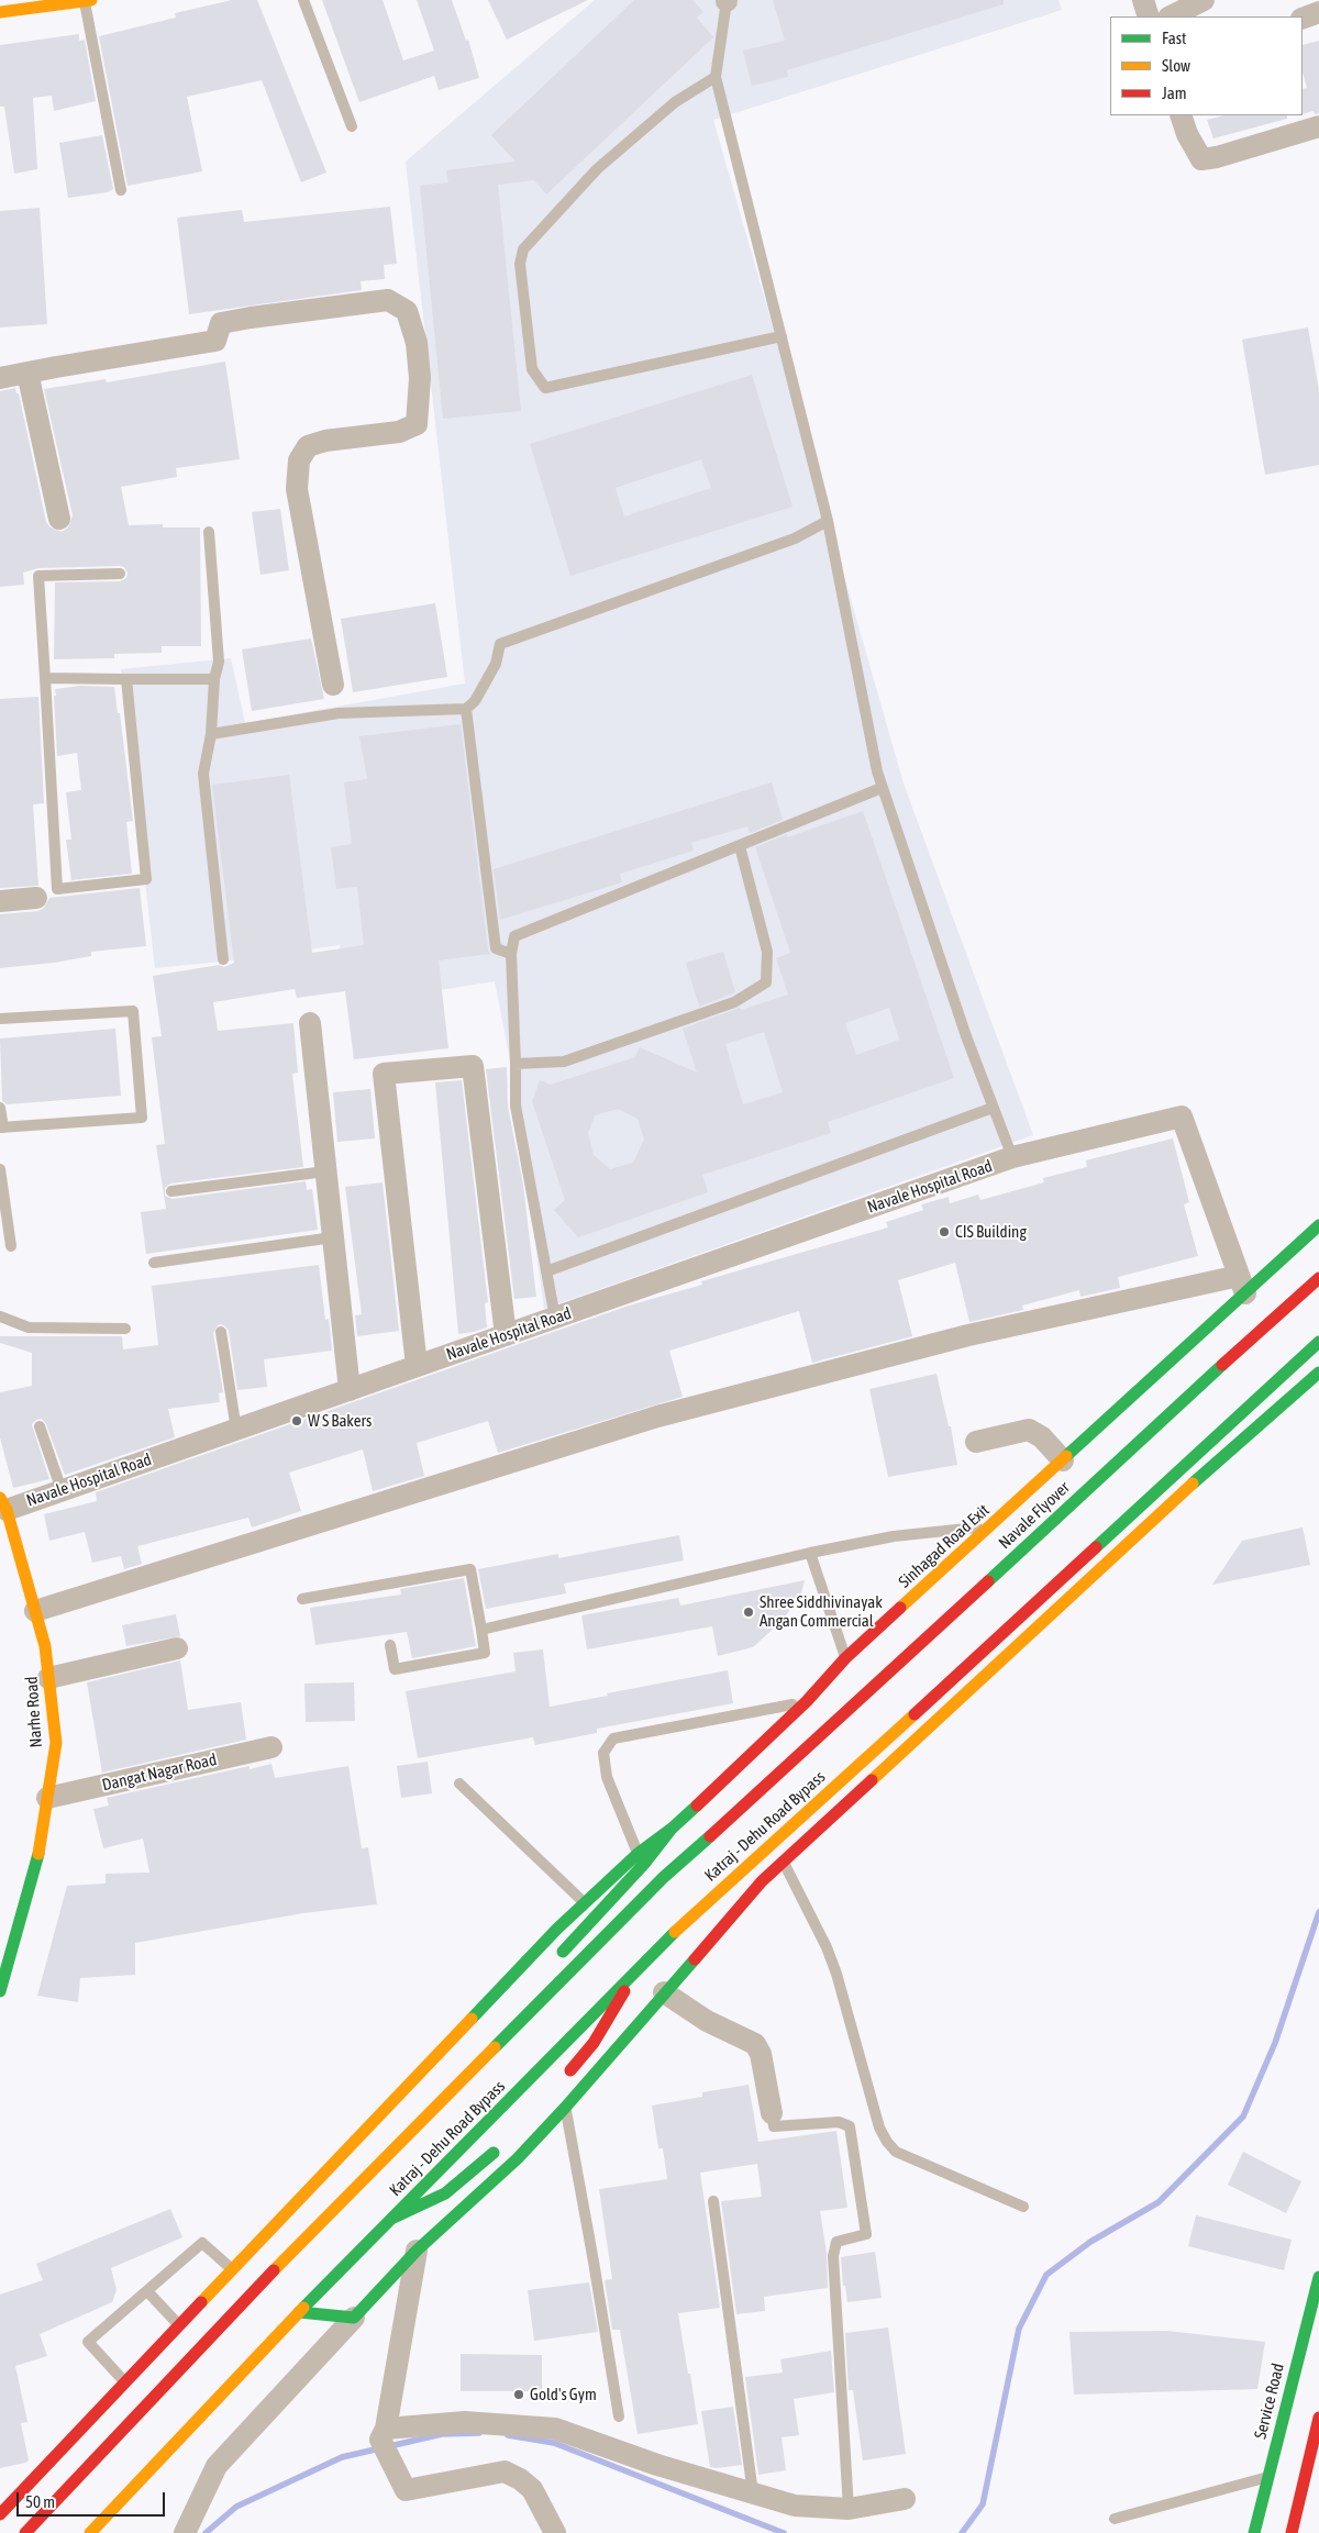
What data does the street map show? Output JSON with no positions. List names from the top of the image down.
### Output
{
  "streets": {
    "main road": [
      "Navale Flyover",
      "Sinhagad Road Exit",
      "Narhe Road",
      "Katraj - Dehu Road Bypass",
      "Service Road"
    ],
    "street": ["Navale Hospital Road", "Dangat Nagar Road"]
  },
  "crossings": [
    ["Navale Hospital Road", "Sinhagad Road Exit"],
    ["Navale Hospital Road", "Narhe Road"],
    ["Navale Flyover", "Katraj - Dehu Road Bypass"],
    ["Narhe Road", "Dangat Nagar Road"]
  ],
  "places": [
    "CIS Building",
    "W S Bakers",
    "Shree Siddhivinayak Angan Commercial",
    "Gold's Gym"
  ],
  "legend": ["Fast", "Slow", "Jam"],
  "scale_bar": "50 m"
}
